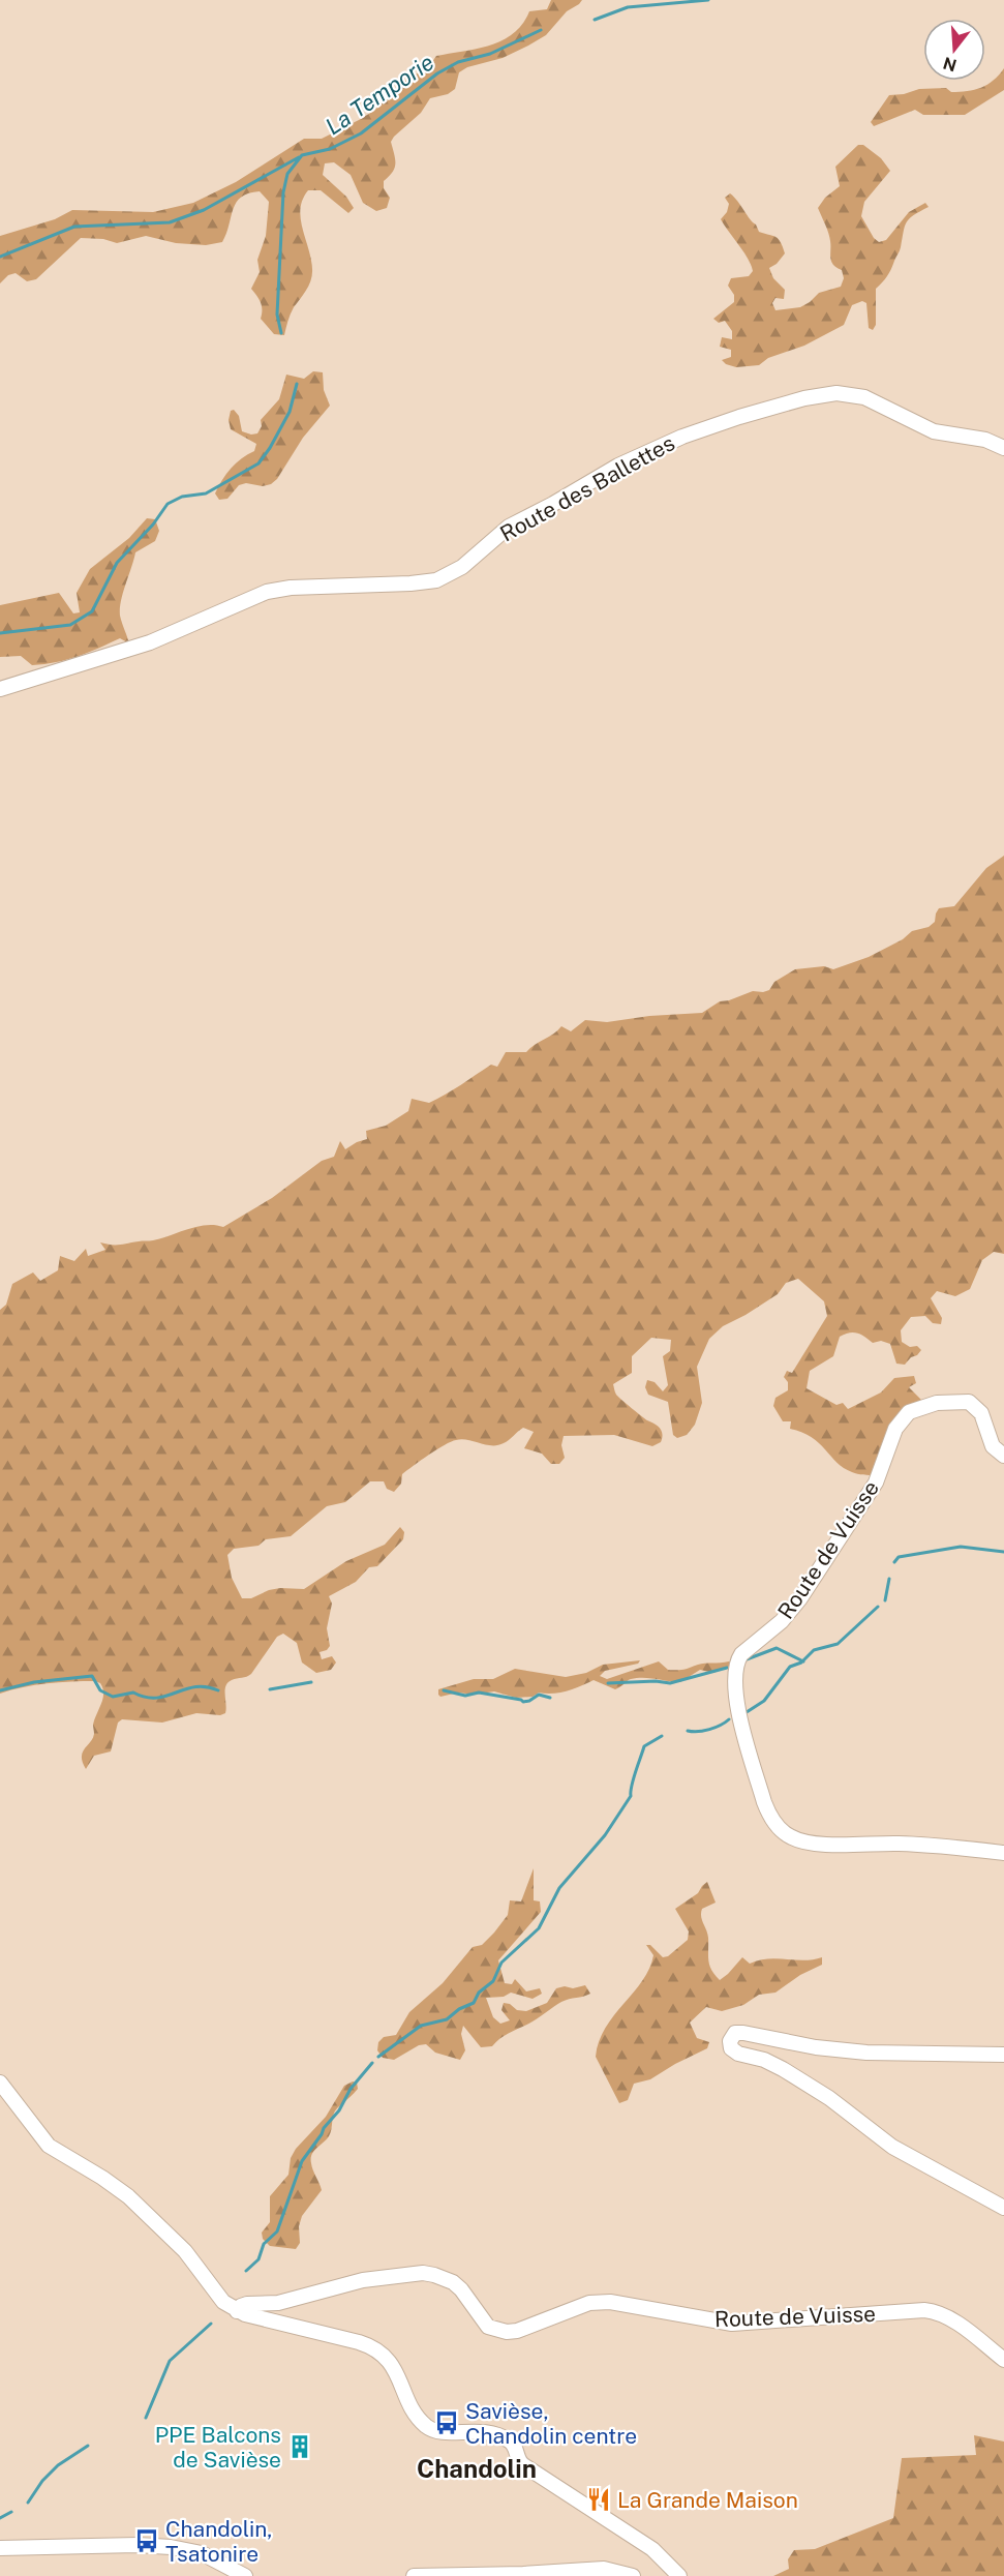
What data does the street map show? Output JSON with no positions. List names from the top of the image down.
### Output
{
  "streets": {
    "street": ["Route des Ballettes", "Route de Vuisse"]
  },
  "districts": ["Chandolin"],
  "water": ["La Temporie"],
  "places": {
    "bus stop": ["Savièse, Chandolin centre", "Chandolin, Tsatonire"],
    "building": ["PPE Balcons de Savièse"],
    "restaurant": ["La Grande Maison"]
  },
  "north": "bottom"
}
